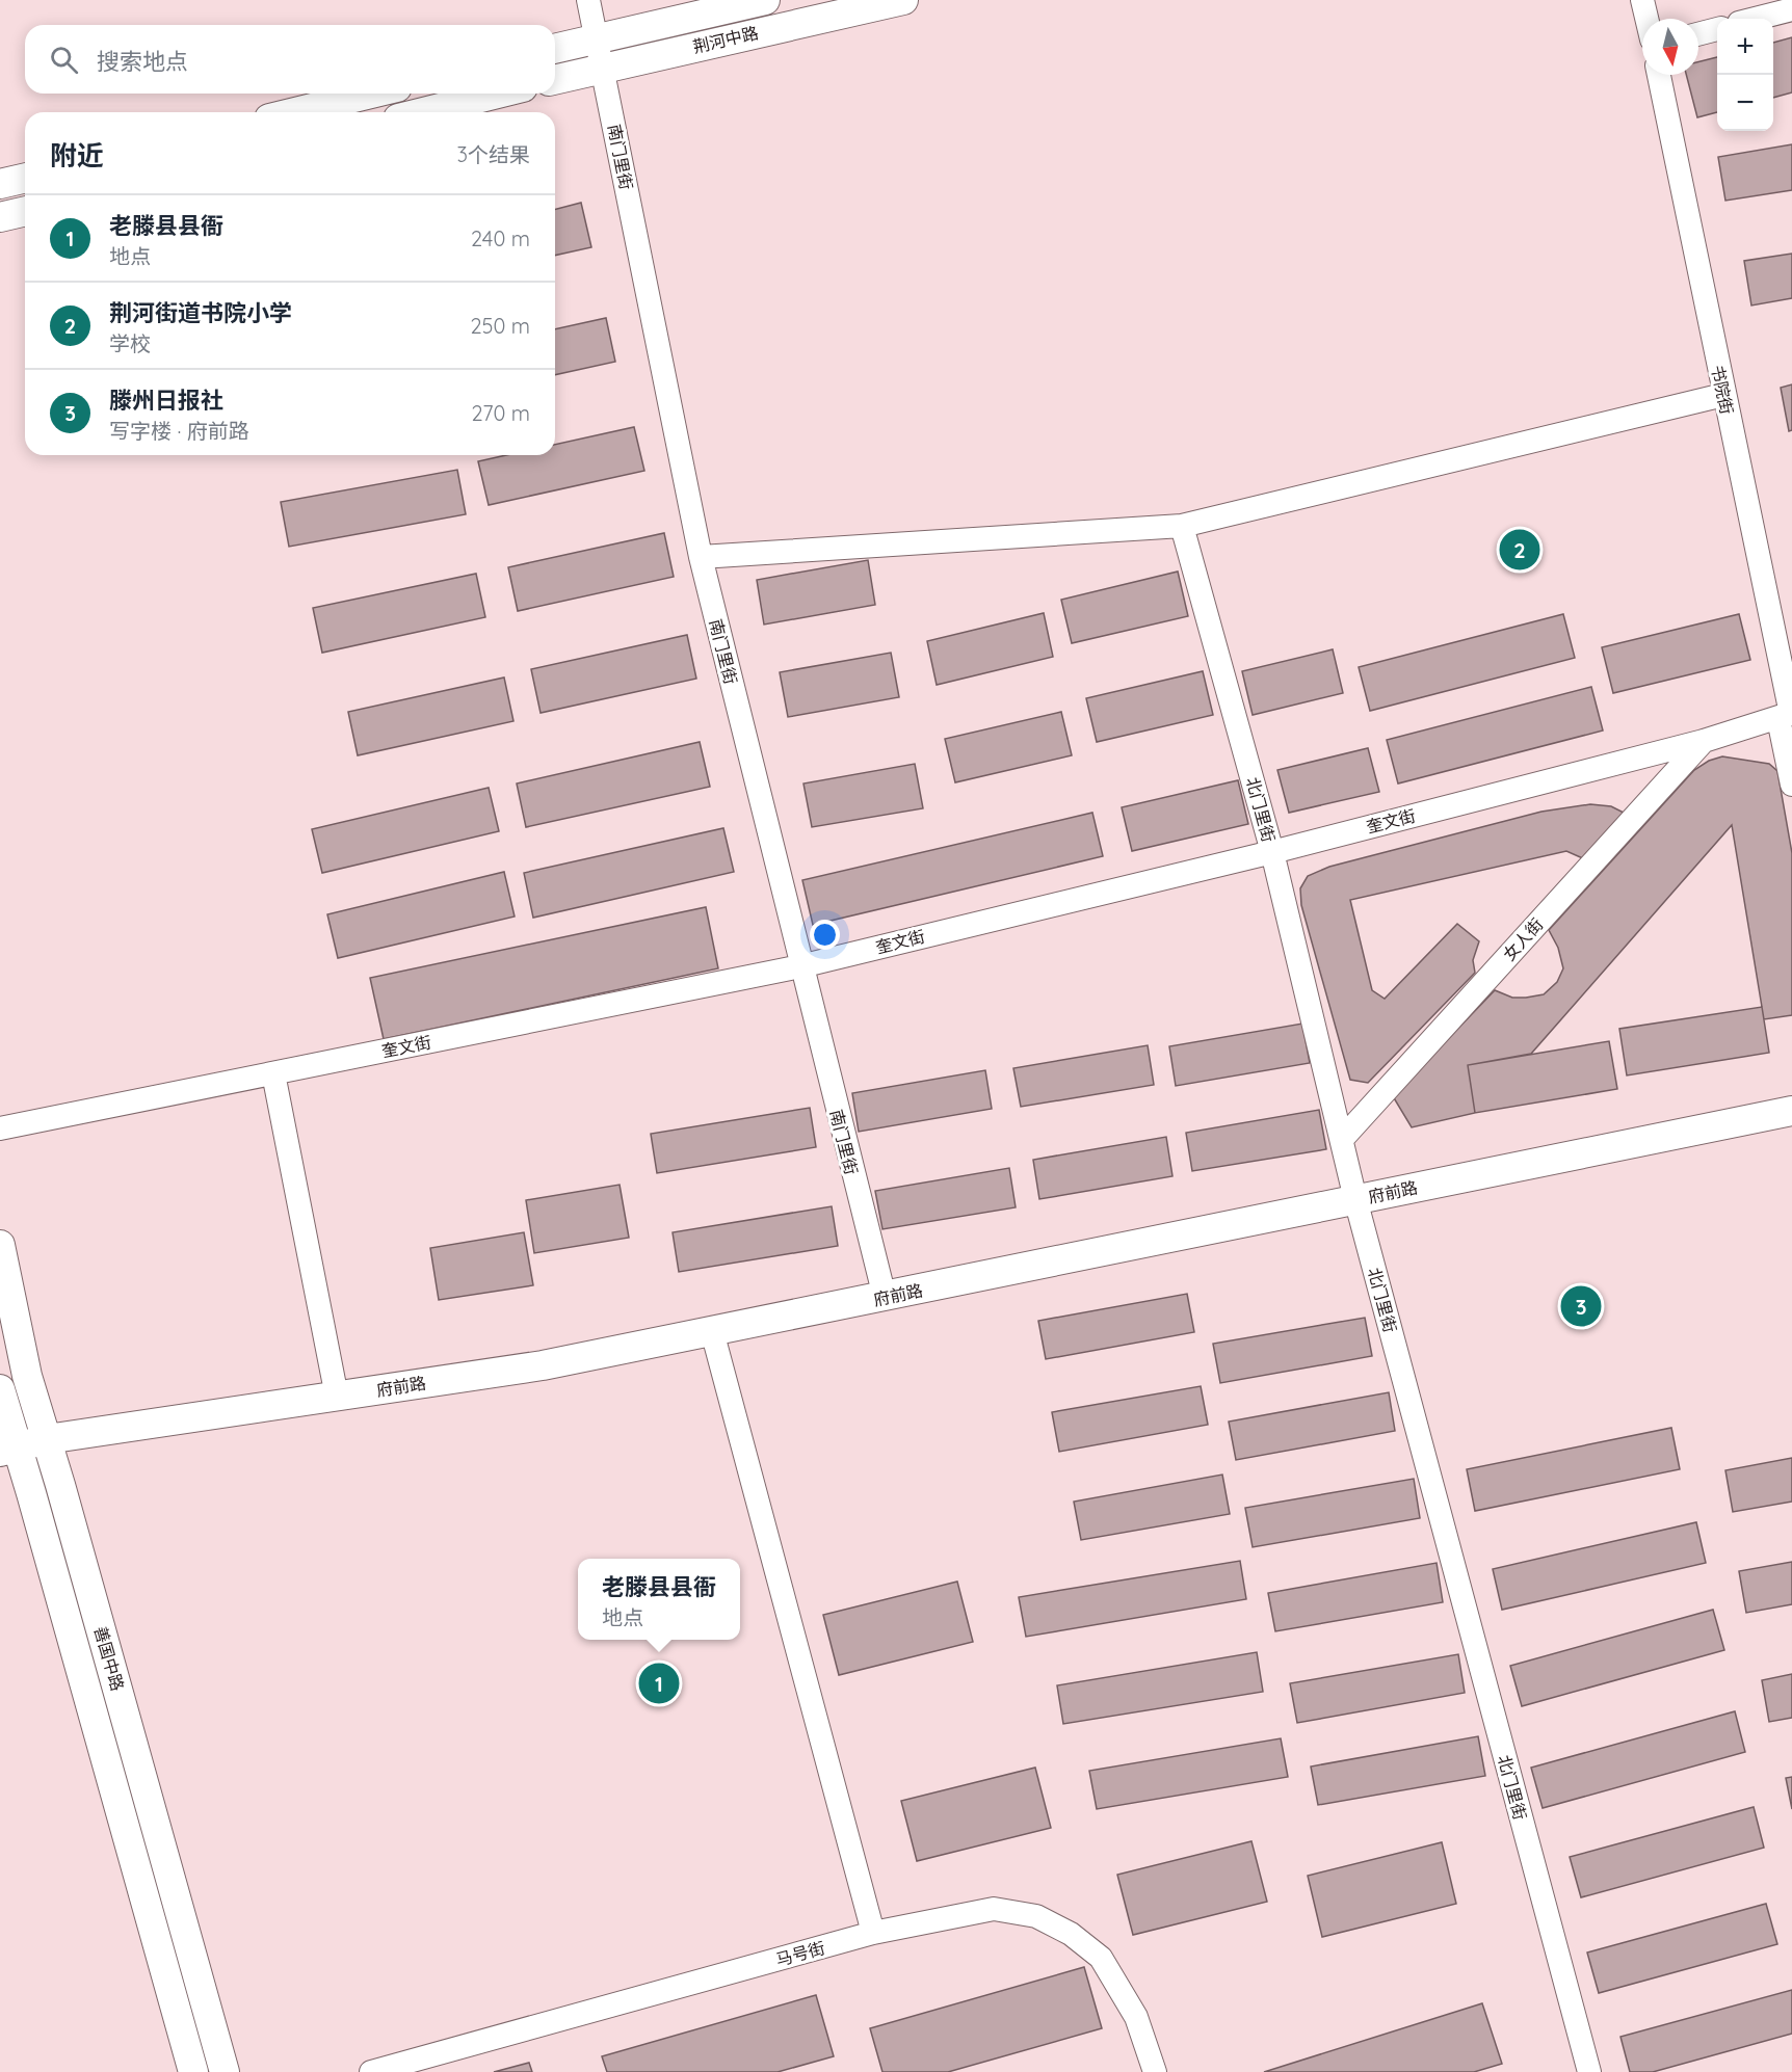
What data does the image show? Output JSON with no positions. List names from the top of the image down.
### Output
{
  "streets": {
    "main road": ["荆河中路", "府前路", "善国中路"],
    "street": [
      "南门里街",
      "书院街",
      "北门里街",
      "奎文街",
      "女人街",
      "马号街"
    ]
  },
  "crossings": [
    ["荆河中路", "南门里街"],
    ["南门里街", "奎文街"],
    ["南门里街", "府前路"],
    ["书院街", "奎文街"],
    ["北门里街", "奎文街"],
    ["北门里街", "女人街"],
    ["北门里街", "府前路"],
    ["奎文街", "女人街"],
    ["府前路", "善国中路"]
  ],
  "north": "bottom",
  "page": {
    "map_buttons": ["+", "−"],
    "search": "搜索地点",
    "heading": ["附近", "3个结果"],
    "list": [
      {
        "mark": "1",
        "name": "老滕县县衙",
        "note": "地点",
        "value": "240 m"
      },
      {
        "mark": "2",
        "name": "荆河街道书院小学",
        "note": "学校",
        "value": "250 m"
      },
      {
        "mark": "3",
        "name": "滕州日报社",
        "note": "写字楼 · 府前路",
        "value": "270 m"
      }
    ],
    "pins": ["2", "3", "1"],
    "popup": ["老滕县县衙", "地点"]
  }
}
